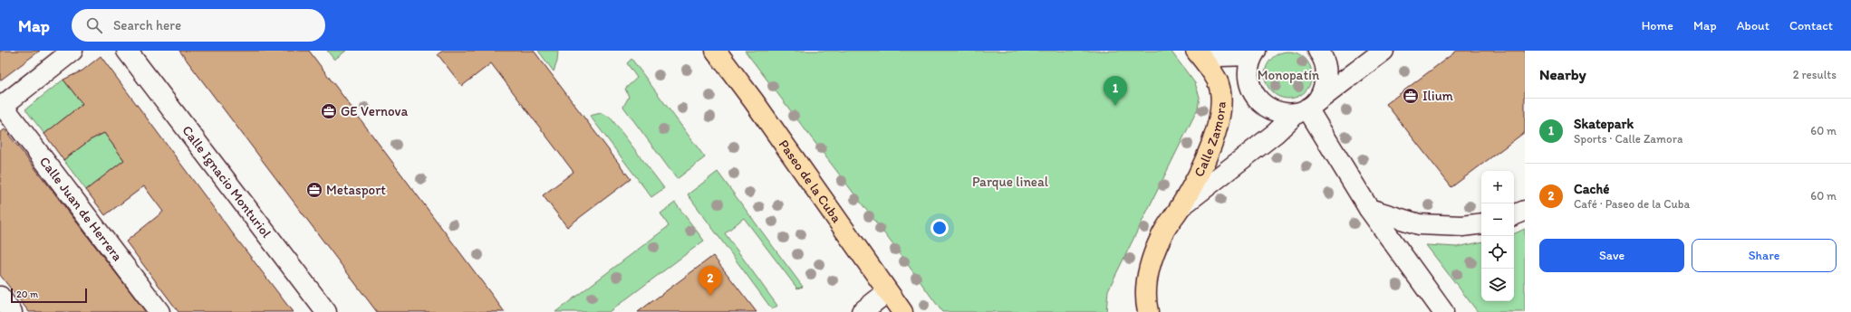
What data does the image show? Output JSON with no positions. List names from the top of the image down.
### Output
{
  "streets": {
    "main road": ["Calle Zamora", "Paseo de la Cuba"],
    "street": ["Calle Ignacio Monturiol", "Calle Juan de Herrera"]
  },
  "parks": ["Monopatín", "Parque lineal"],
  "places": {
    "office": ["Ilium", "GE Vernova", "Metasport"]
  },
  "scale_bar": "20 m",
  "page": {
    "header": "Map",
    "search": "Search here",
    "nav": [
      "Home",
      "Map",
      "About",
      "Contact"
    ],
    "heading": ["Nearby", "2 results"],
    "pins": ["1", "2"],
    "list": [
      {
        "mark": "1",
        "name": "Skatepark",
        "note": "Sports · Calle Zamora",
        "value": "60 m"
      },
      {
        "mark": "2",
        "name": "Caché",
        "note": "Café · Paseo de la Cuba",
        "value": "60 m"
      }
    ],
    "map_buttons": ["+", "−"],
    "buttons": ["Save", "Share"],
    "scale": "20 m"
  }
}
